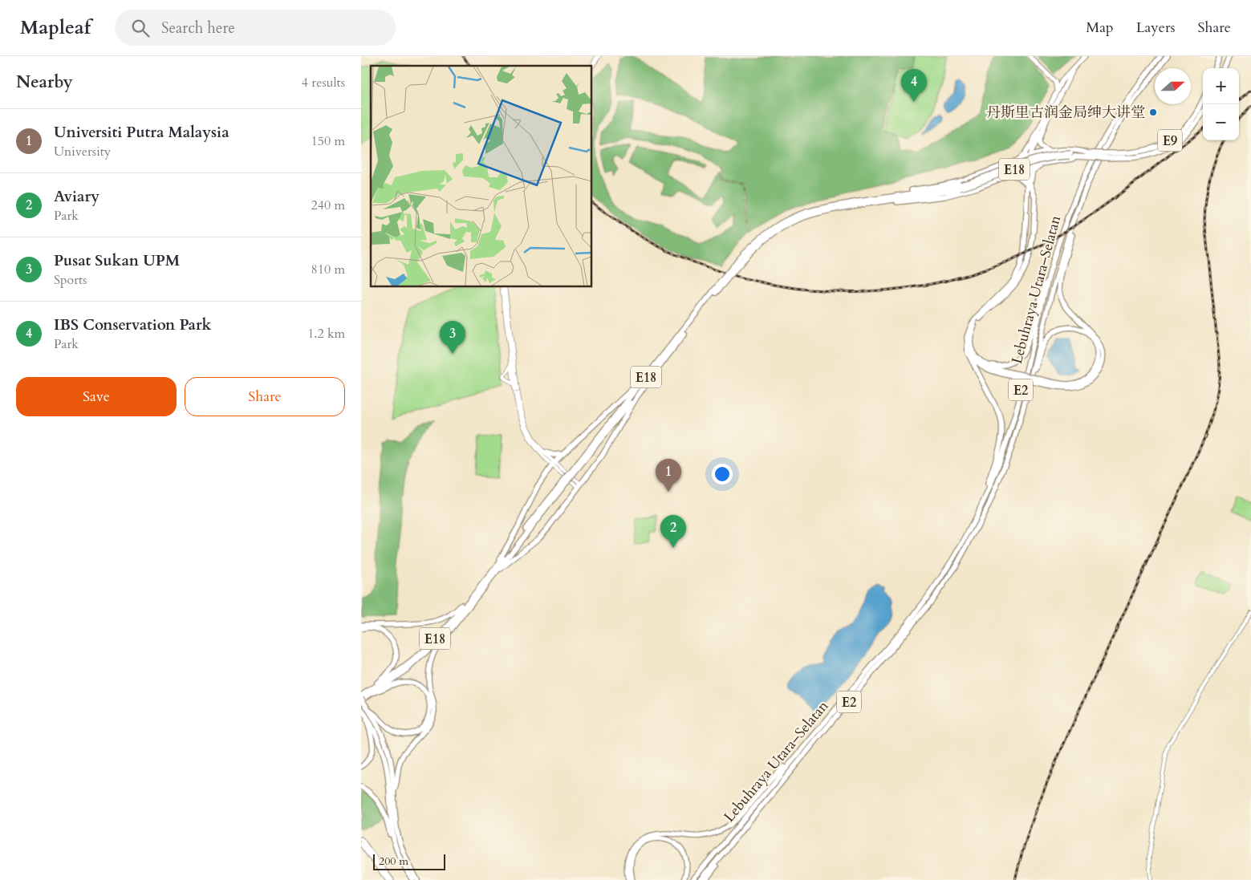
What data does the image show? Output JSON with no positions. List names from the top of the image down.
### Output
{
  "streets": {
    "highway": [
      "E9",
      "E18",
      "Lebuhraya Utara–Selatan",
      "E2"
    ]
  },
  "crossings": [
    ["E9", "E18"]
  ],
  "places": ["丹斯里古润金局绅大讲堂"],
  "scale_bar": "200 m",
  "north": "right",
  "page": {
    "header": "Mapleaf",
    "search": "Search here",
    "nav": ["Map", "Layers", "Share"],
    "heading": ["Nearby", "4 results"],
    "map_buttons": ["+", "−"],
    "pins": [
      "4",
      "3",
      "1",
      "2"
    ],
    "list": [
      {
        "mark": "1",
        "name": "Universiti Putra Malaysia",
        "note": "University",
        "value": "150 m"
      },
      {
        "mark": "2",
        "name": "Aviary",
        "note": "Park",
        "value": "240 m"
      },
      {
        "mark": "3",
        "name": "Pusat Sukan UPM",
        "note": "Sports",
        "value": "810 m"
      },
      {
        "mark": "4",
        "name": "IBS Conservation Park",
        "note": "Park",
        "value": "1.2 km"
      }
    ],
    "buttons": ["Save", "Share"],
    "scale": "200 m"
  }
}
